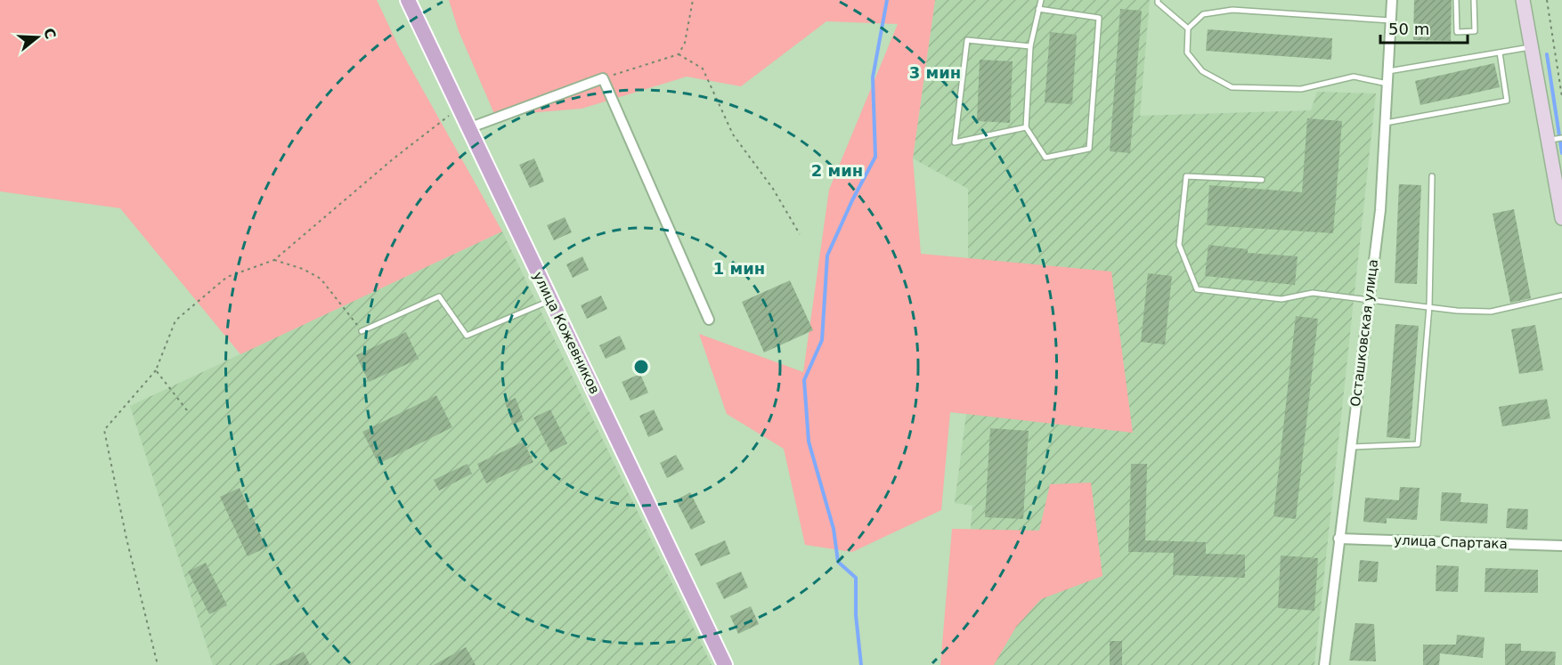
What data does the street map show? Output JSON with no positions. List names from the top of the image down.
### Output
{
  "streets": {
    "main road": ["улица Кожевников"],
    "street": ["Осташковская улица", "улица Спартака"]
  },
  "crossings": [
    ["Осташковская улица", "улица Спартака"]
  ],
  "scale_bar": "50 m",
  "north": "right",
  "rings": ["3 мин", "2 мин", "1 мин"]
}
